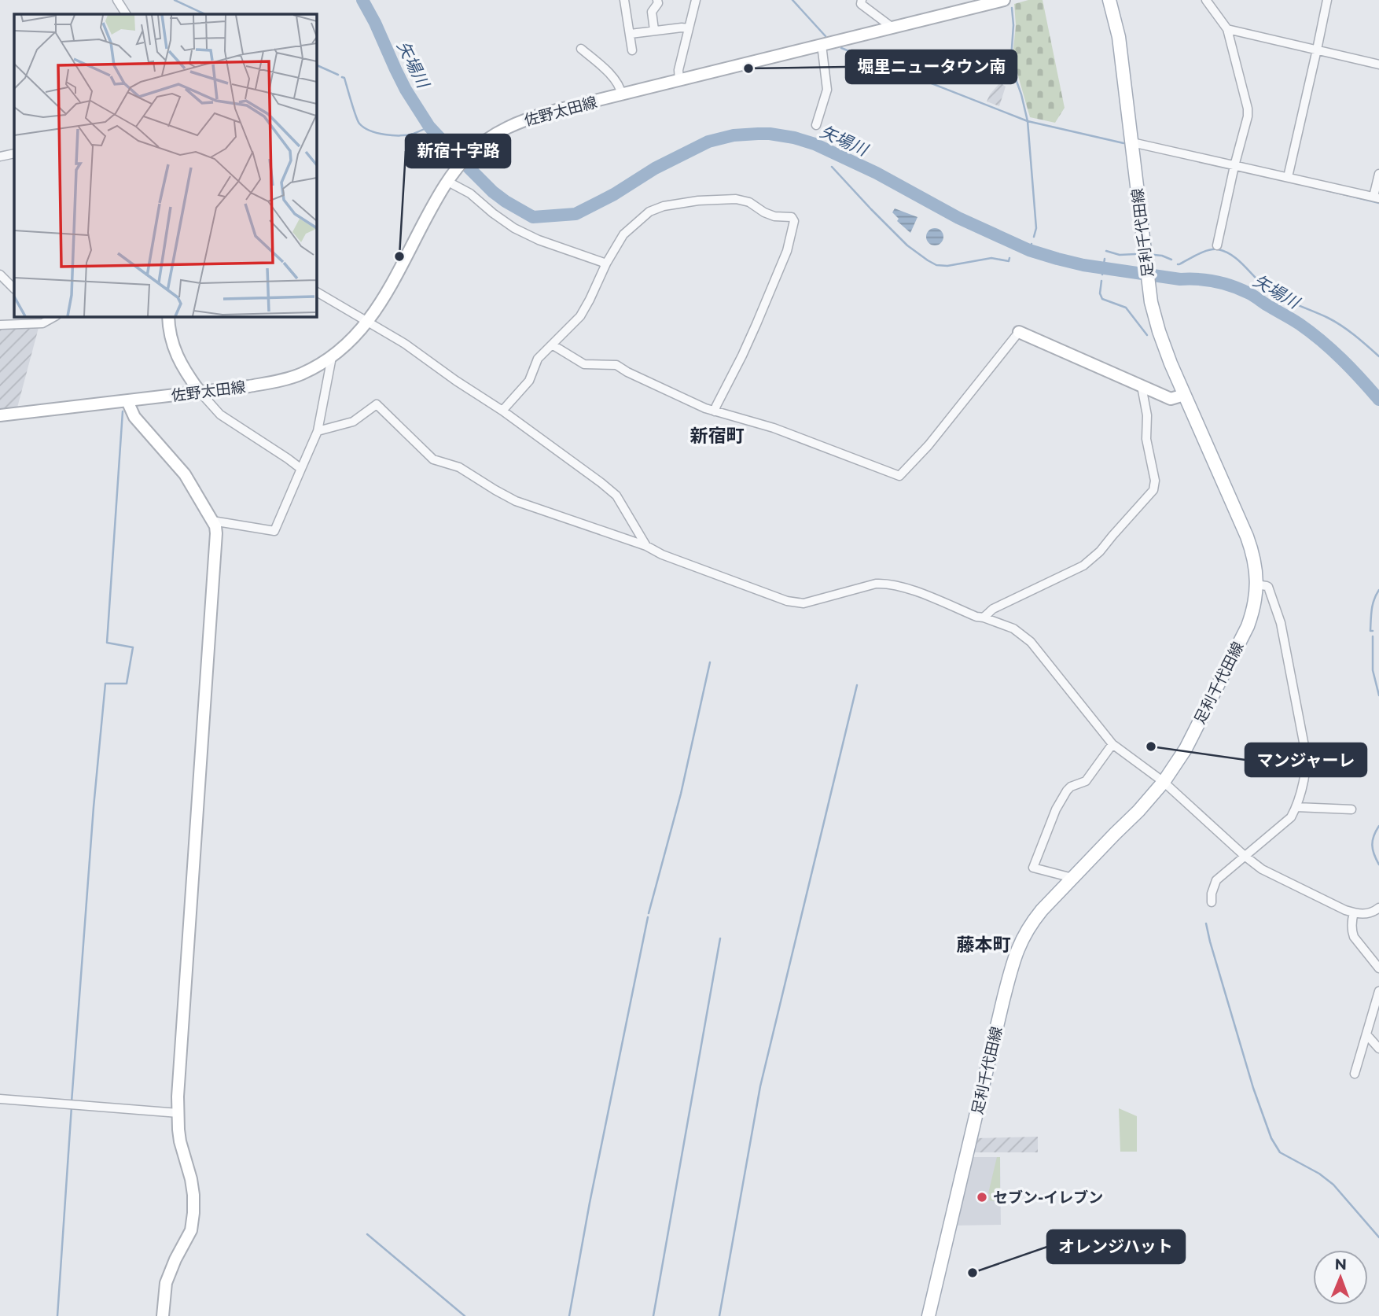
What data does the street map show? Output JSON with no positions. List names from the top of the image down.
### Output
{
  "streets": {
    "main road": ["足利千代田線"],
    "street": ["佐野太田線"]
  },
  "districts": ["新宿町", "藤本町"],
  "water": ["矢場川"],
  "places": [
    "堀里ニュータウン南",
    "新宿十字路",
    "マンジャーレ",
    "セブン-イレブン",
    "オレンジハット"
  ],
  "north": "top"
}
